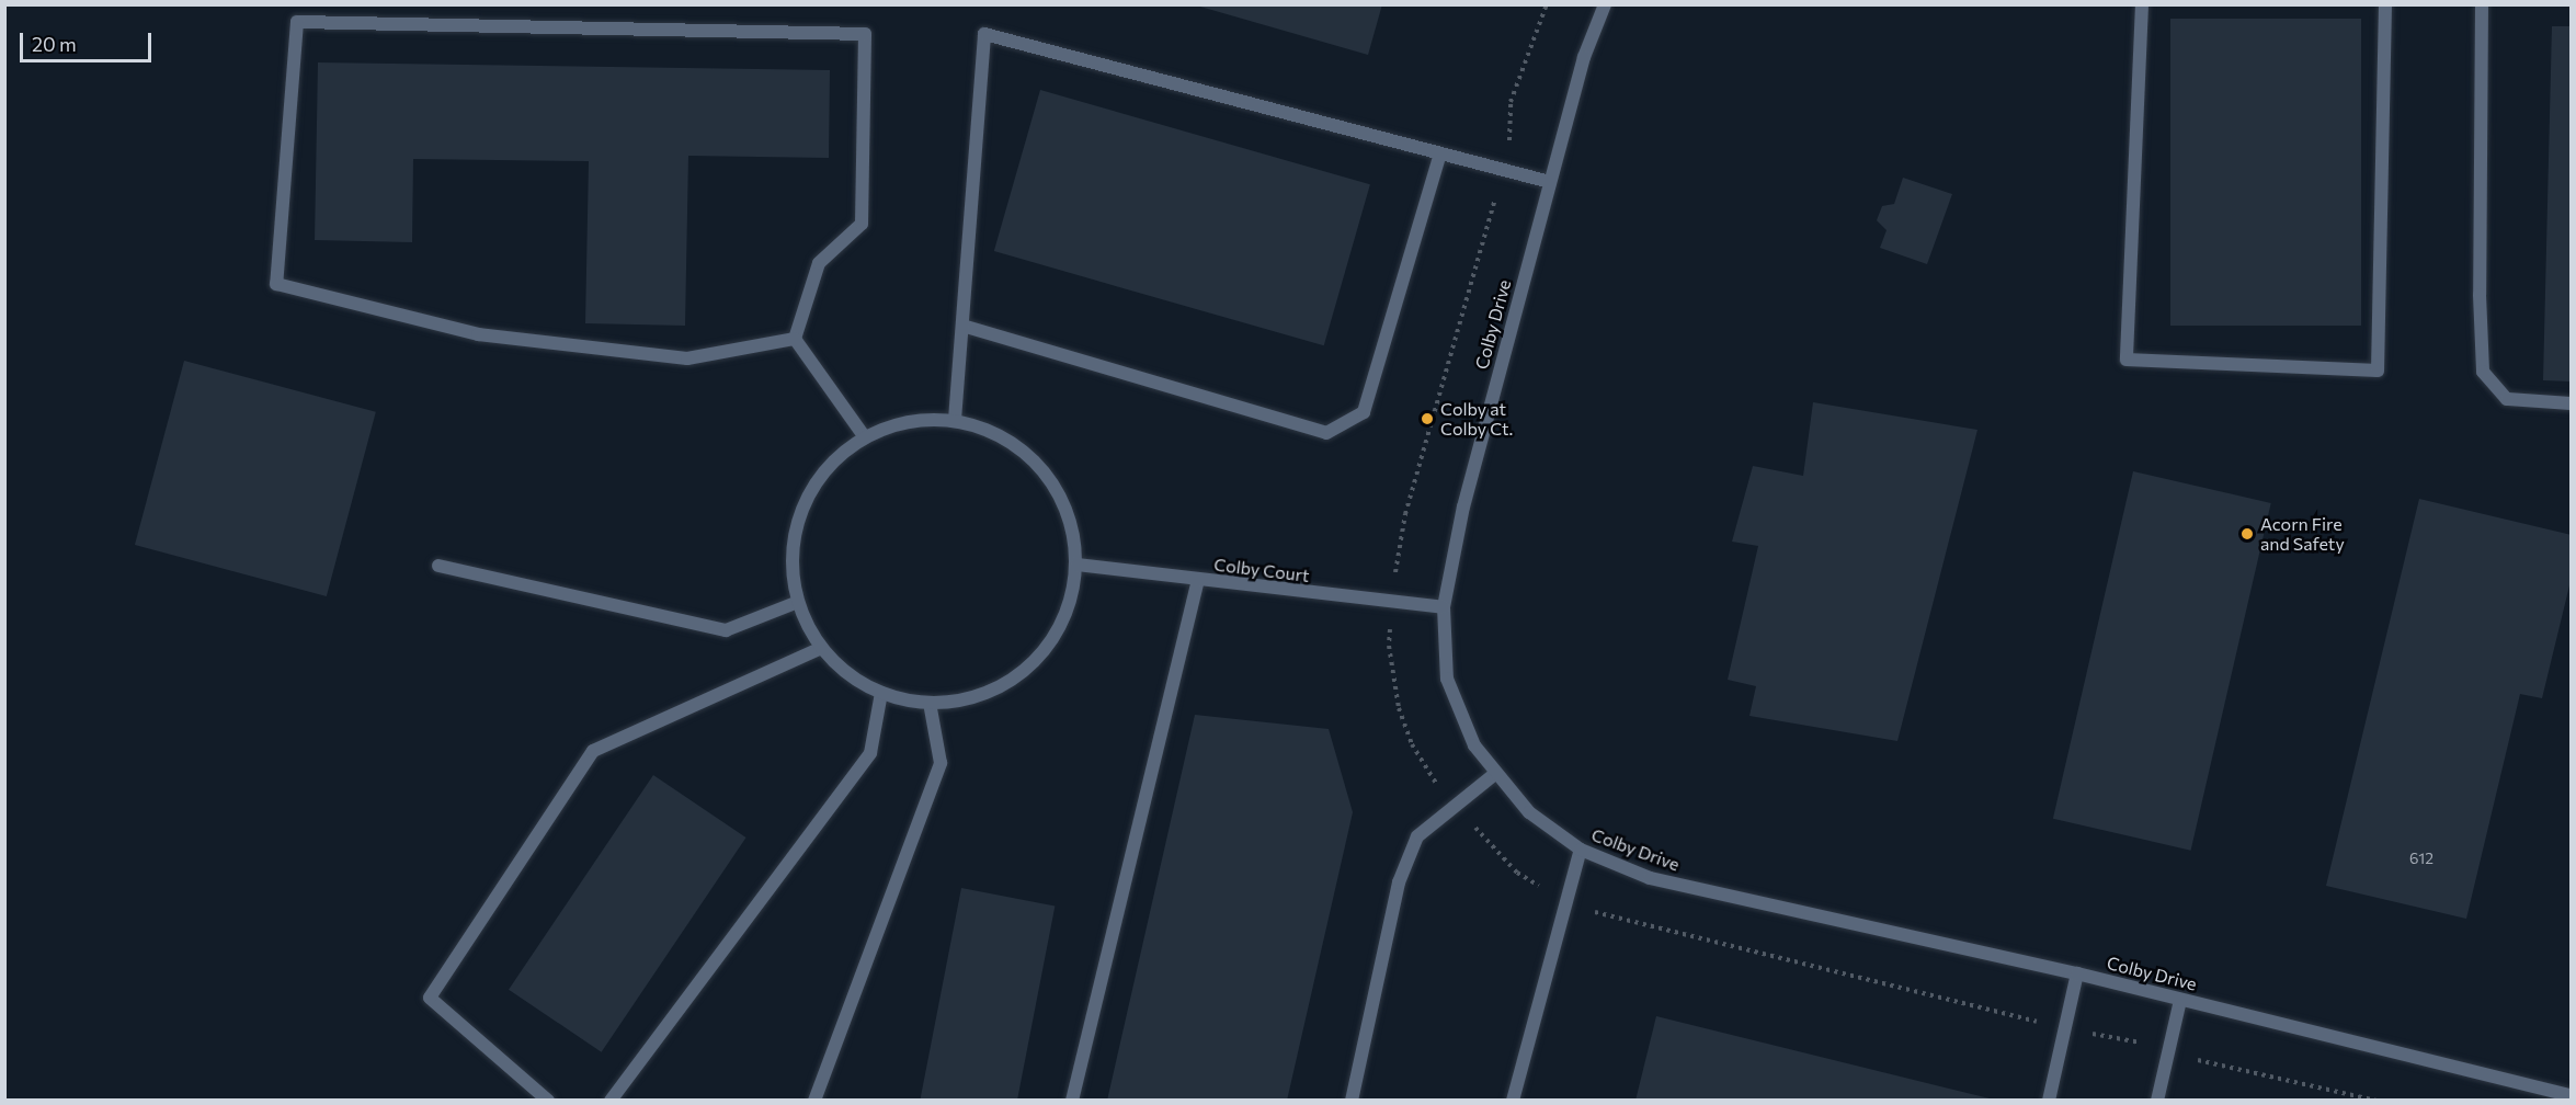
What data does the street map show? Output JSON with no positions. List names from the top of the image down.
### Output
{
  "streets": {
    "street": ["Colby Drive", "Colby Court"]
  },
  "crossings": [
    ["Colby Drive", "Colby Court"]
  ],
  "places": ["Colby at Colby Ct.", "Acorn Fire and Safety"],
  "house_numbers": ["612"],
  "scale_bar": "20 m"
}
